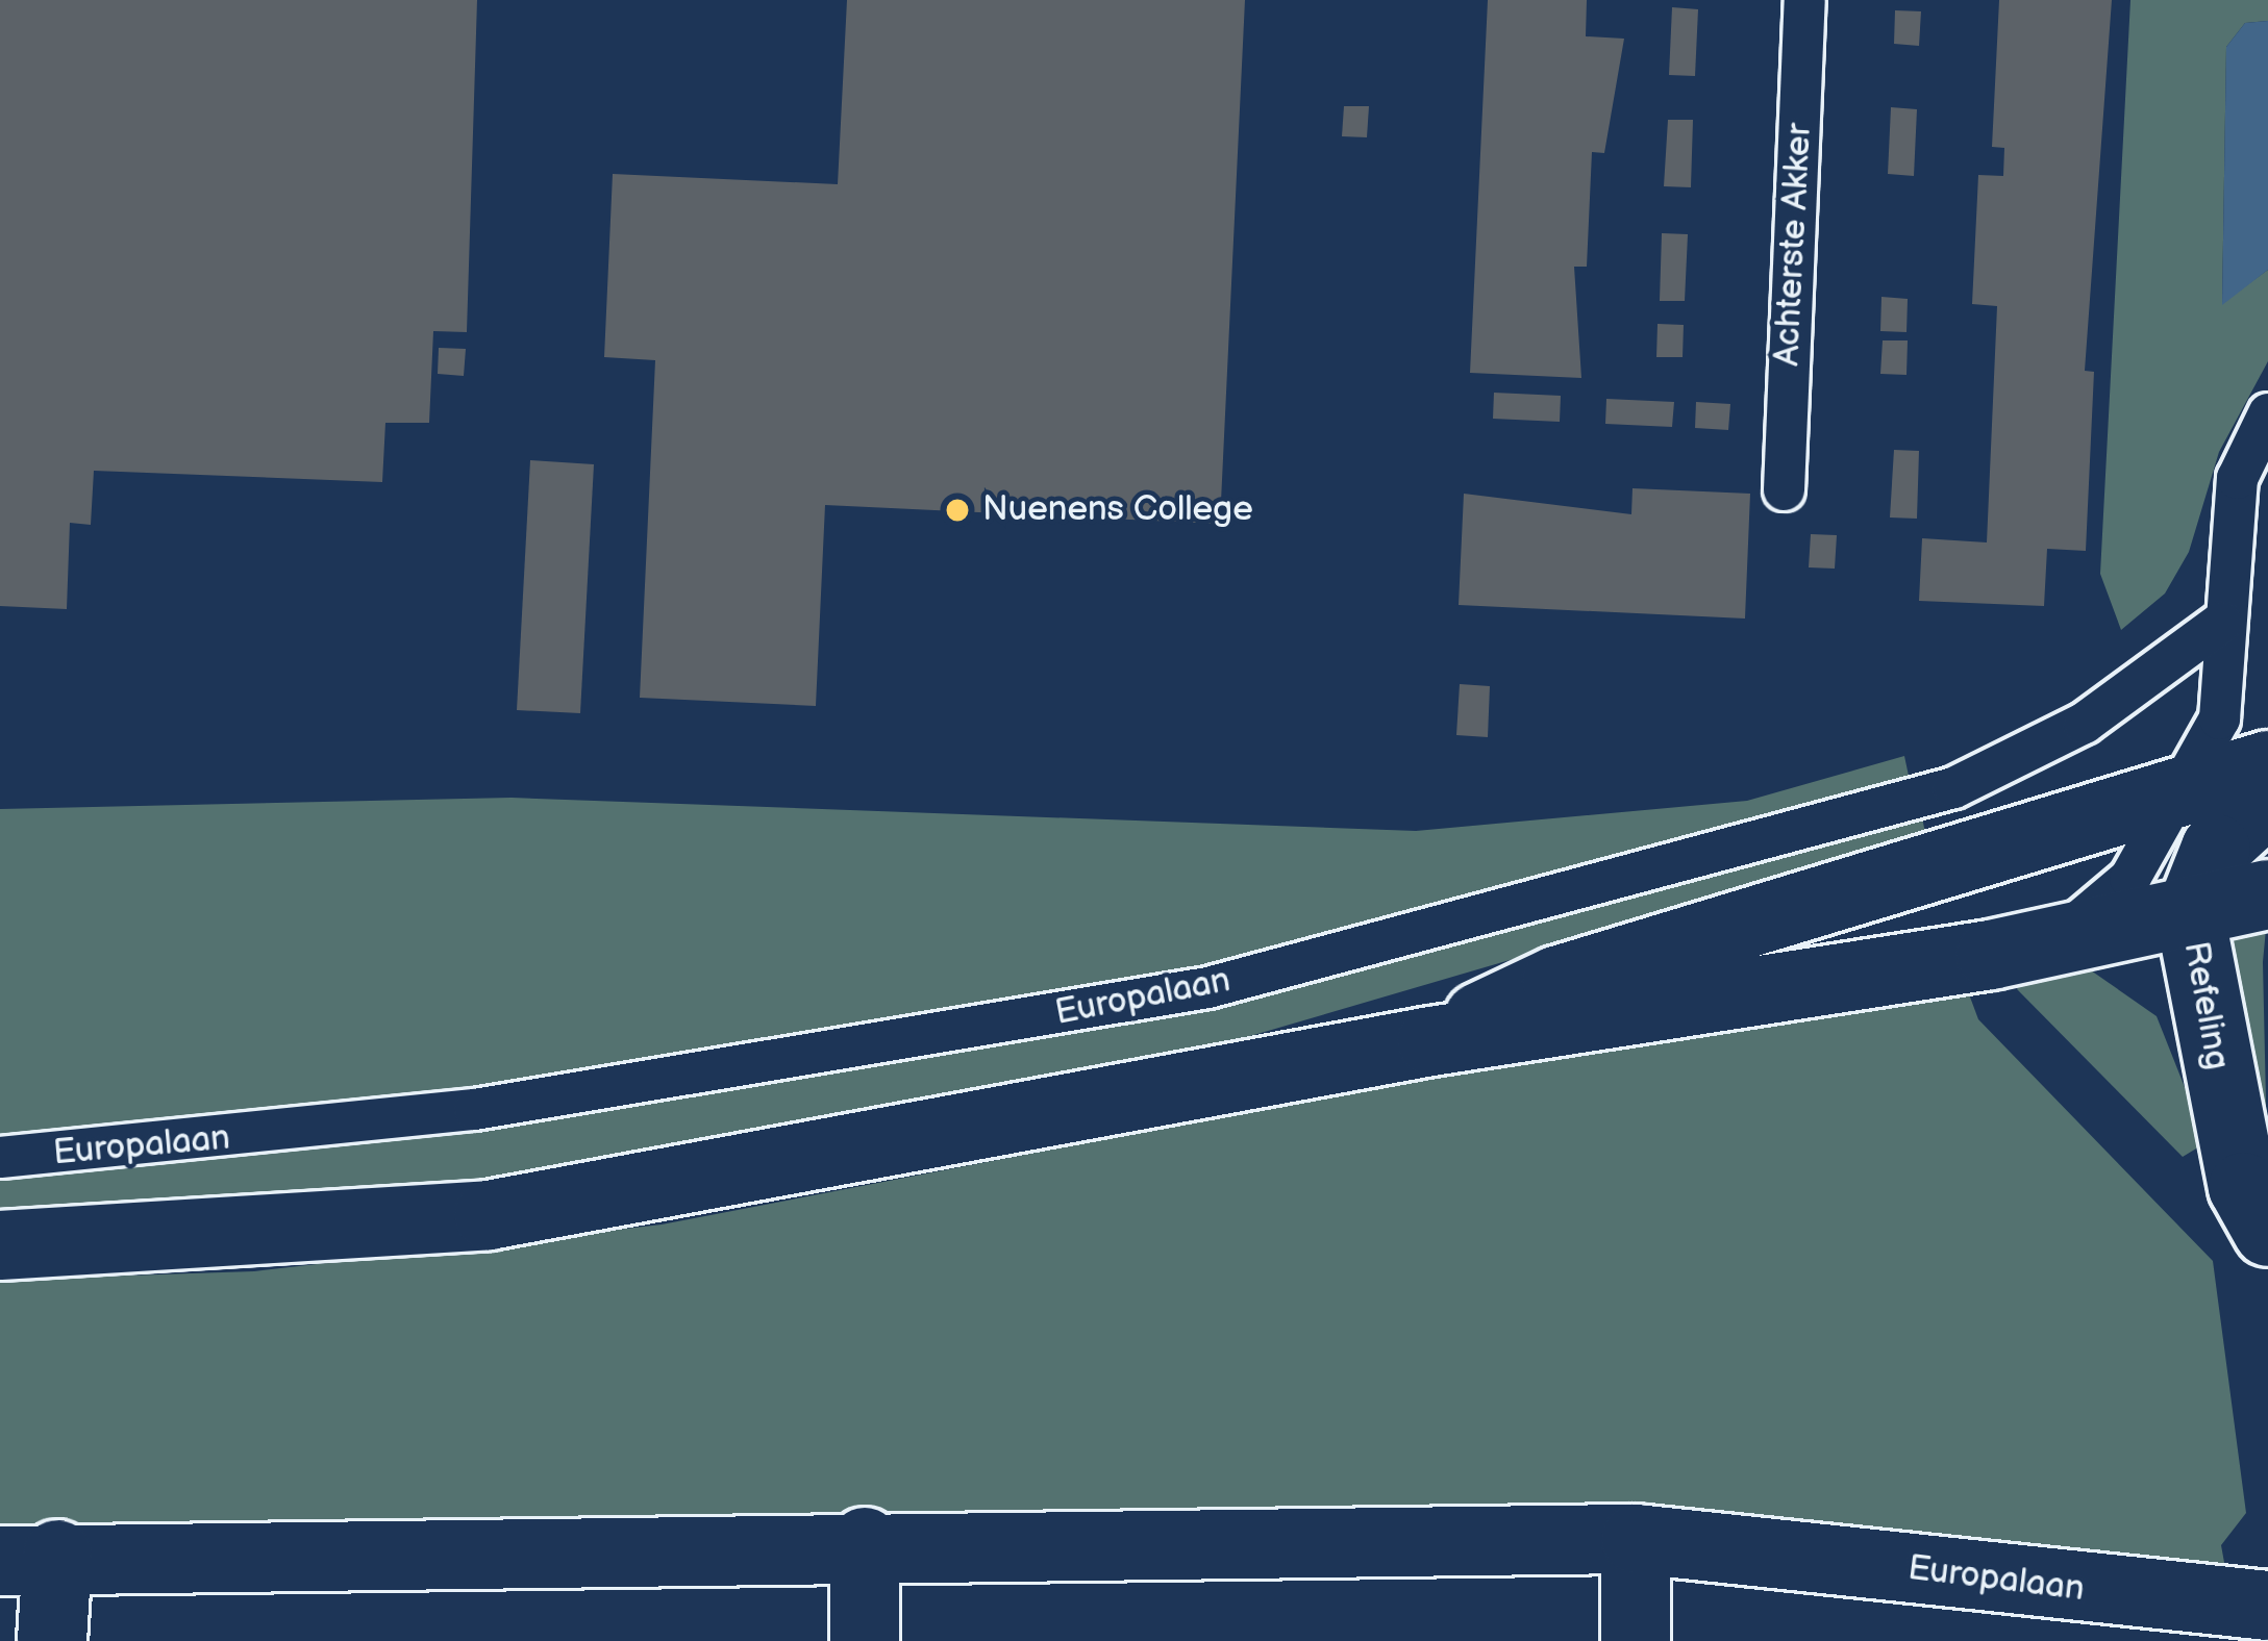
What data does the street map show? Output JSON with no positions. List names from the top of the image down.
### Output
{
  "streets": {
    "main road": ["Europalaan", "Refeling"],
    "lane": ["Achterste Akker"]
  },
  "places": ["Nuenens College"]
}
